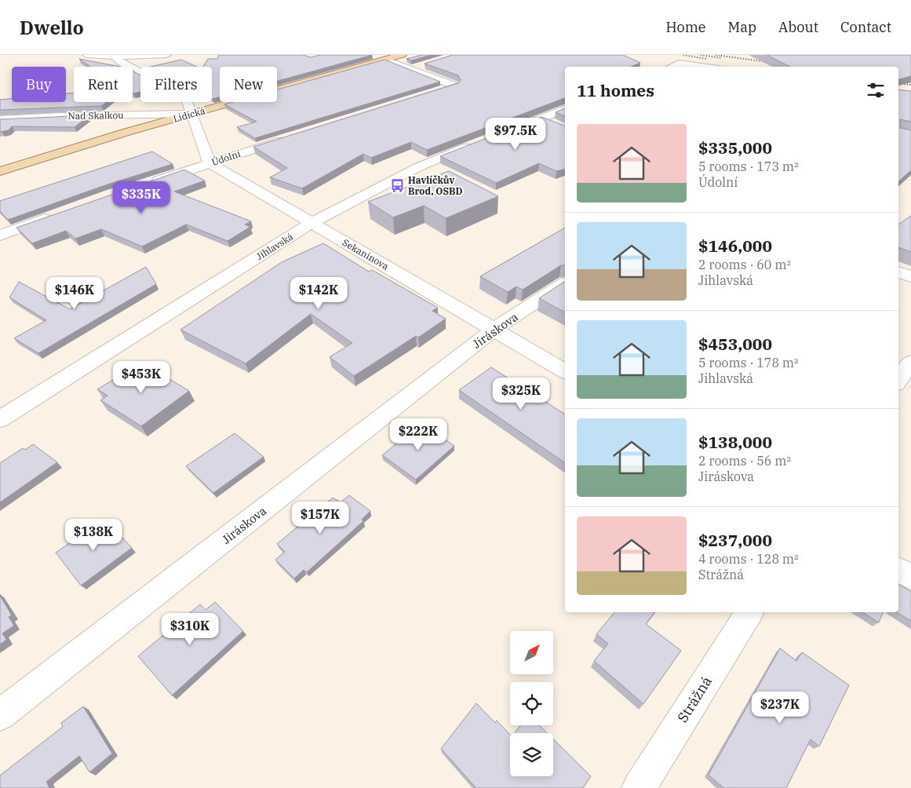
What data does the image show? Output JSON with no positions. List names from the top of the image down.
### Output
{
  "streets": {
    "main road": ["Lidická"],
    "street": [
      "Nad Skalkou",
      "Údolní",
      "Jihlavská",
      "Sekaninova",
      "Jiráskova",
      "Strážná"
    ]
  },
  "crossings": [
    ["Lidická", "Nad Skalkou"],
    ["Údolní", "Sekaninova"],
    ["Jihlavská", "Sekaninova"],
    ["Sekaninova", "Jiráskova"]
  ],
  "places": {
    "bus stop": ["Havlíčkův Brod, OSBD"]
  },
  "north": "top right",
  "page": {
    "header": "Dwello",
    "nav": [
      "Home",
      "Map",
      "About",
      "Contact"
    ],
    "chip": [
      "Buy",
      "Rent",
      "Filters",
      "New"
    ],
    "heading": "11 homes",
    "list": [
      {
        "name": "$335,000",
        "note": "5 rooms · 173 m² · Údolní"
      },
      {
        "name": "$146,000",
        "note": "2 rooms · 60 m² · Jihlavská"
      },
      {
        "name": "$453,000",
        "note": "5 rooms · 178 m² · Jihlavská"
      },
      {
        "name": "$138,000",
        "note": "2 rooms · 56 m² · Jiráskova"
      },
      {
        "name": "$237,000",
        "note": "4 rooms · 128 m² · Strážná"
      }
    ],
    "price": [
      "$97.5K",
      "$335K",
      "$146K",
      "$142K",
      "$453K",
      "$325K",
      "$222K",
      "$157K",
      "$138K",
      "$310K",
      "$237K"
    ]
  }
}
